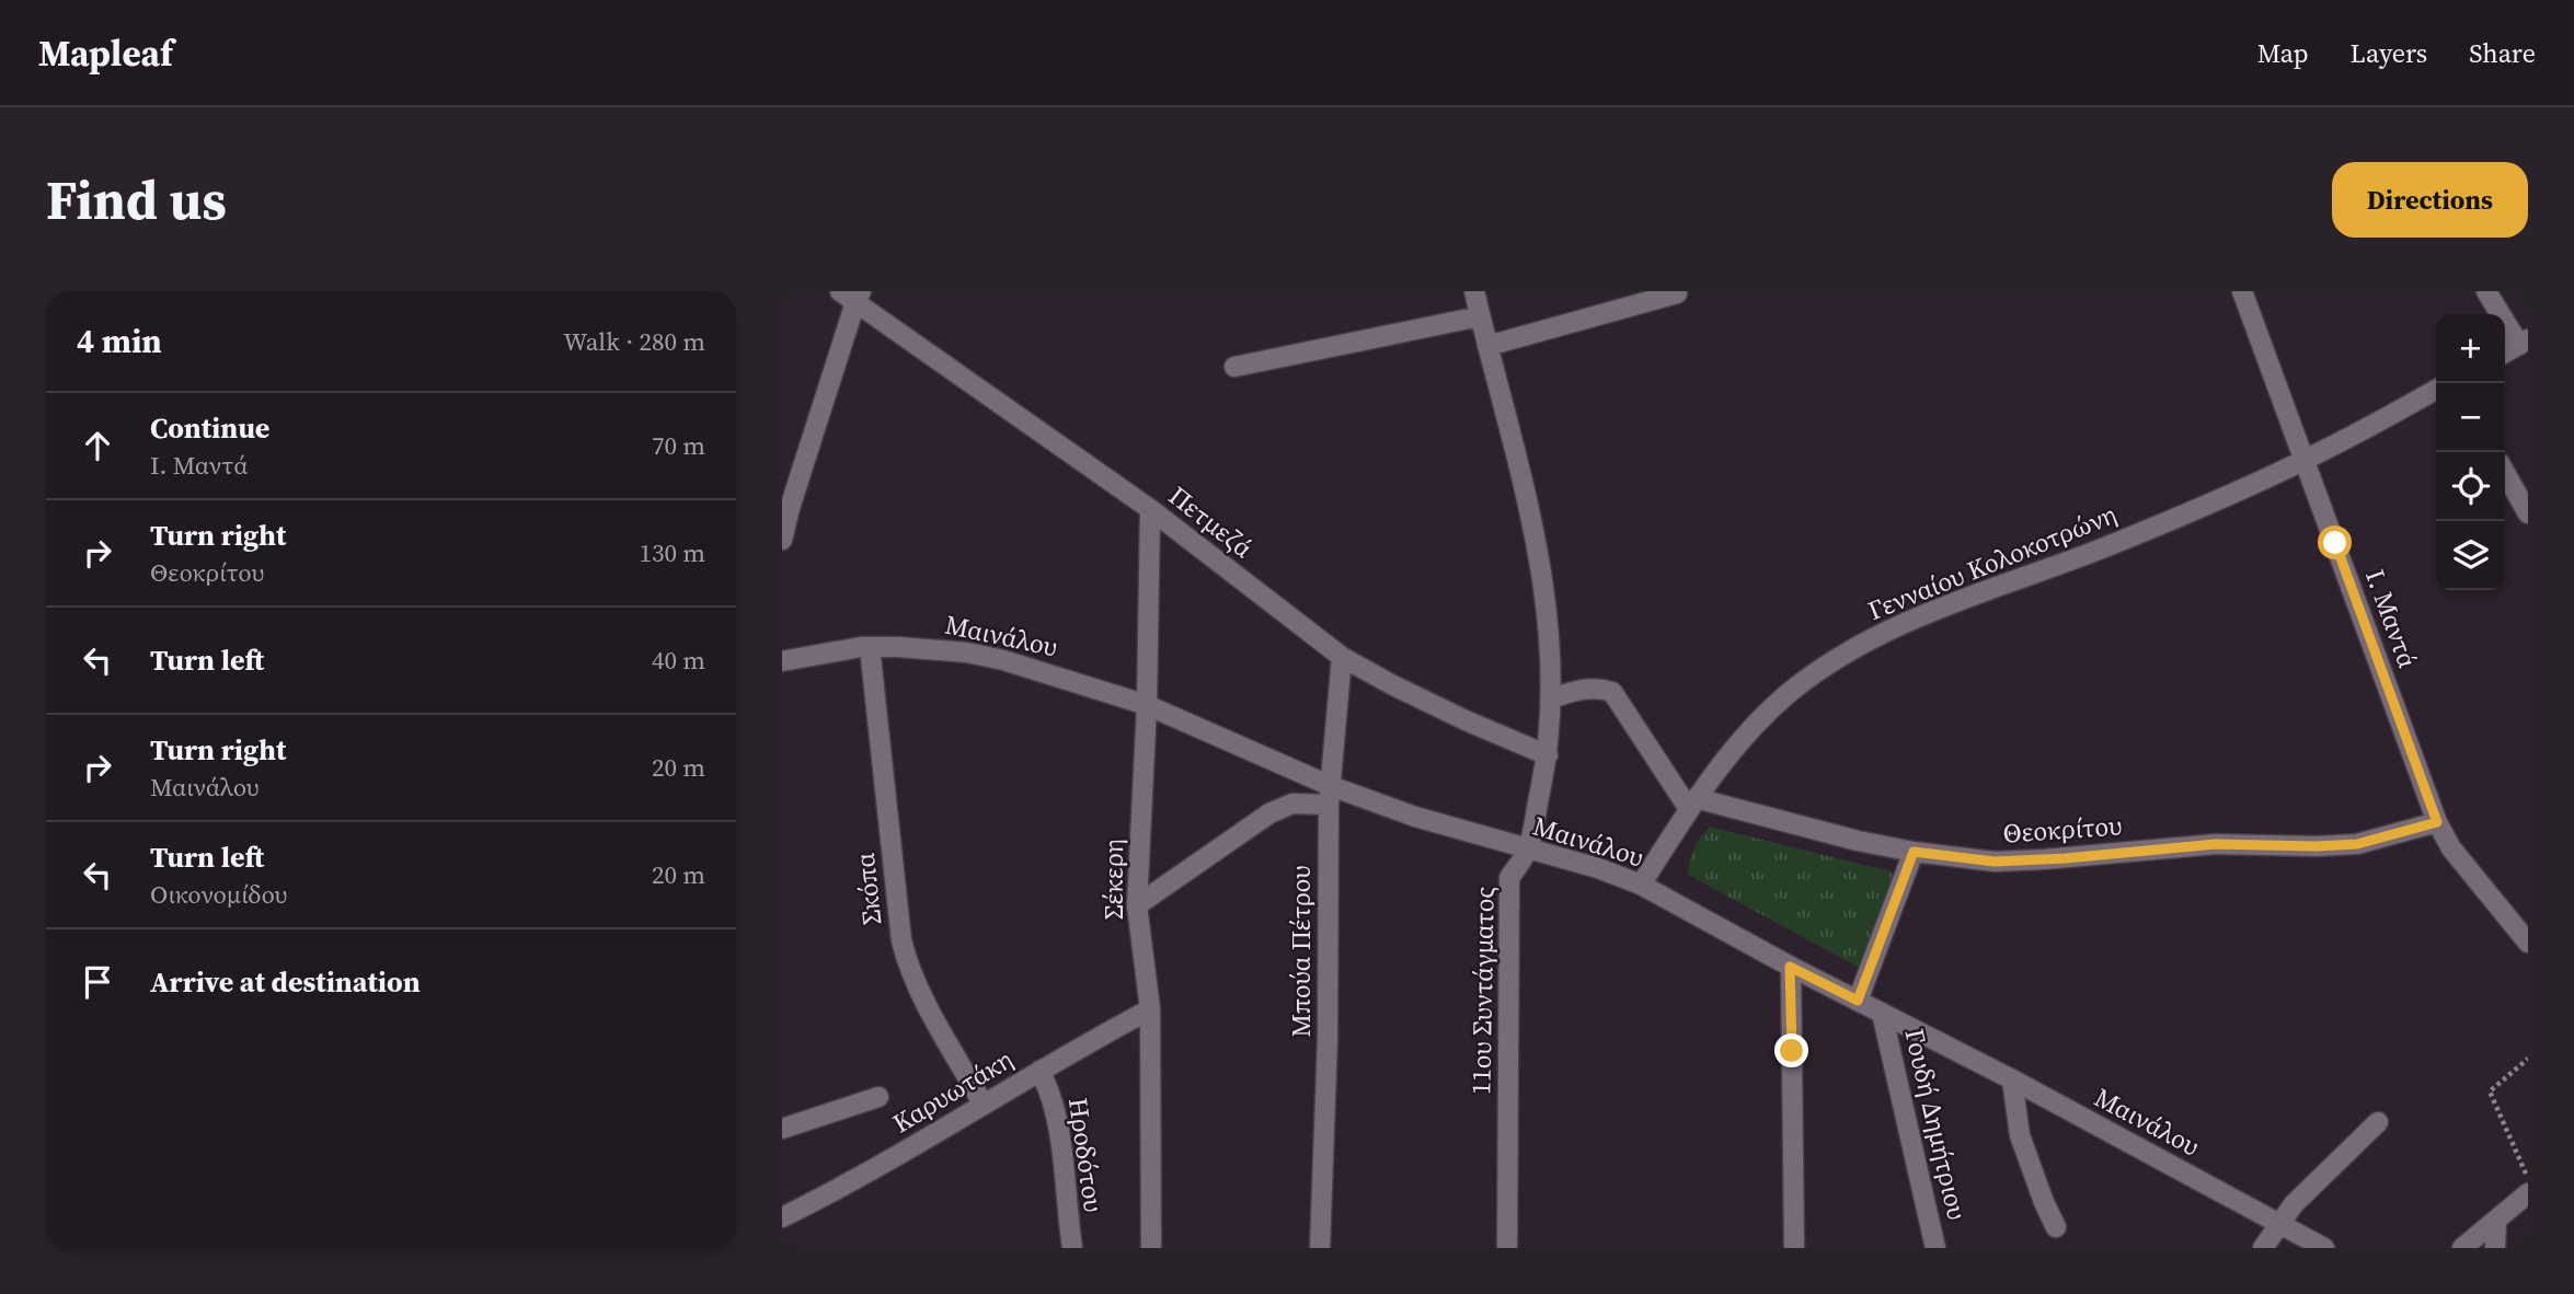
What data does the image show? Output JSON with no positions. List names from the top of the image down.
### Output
{
  "streets": {
    "street": [
      "Πετμεζά",
      "Γενναίου Κολοκοτρώνη",
      "Ι. Μαντά",
      "Μαινάλου",
      "Θεοκρίτου",
      "Σέκερη",
      "Σκόπα",
      "Μπούα Πέτρου",
      "11ου Συντάγματος",
      "Καρυωτάκη",
      "Γουδή Δημήτριου",
      "Ηροδότου"
    ]
  },
  "crossings": [
    ["Πετμεζά", "Σέκερη"],
    ["Πετμεζά", "Μπούα Πέτρου"],
    ["Πετμεζά", "11ου Συντάγματος"],
    ["Γενναίου Κολοκοτρώνη", "Ι. Μαντά"],
    ["Γενναίου Κολοκοτρώνη", "Μαινάλου"],
    ["Γενναίου Κολοκοτρώνη", "Θεοκρίτου"],
    ["Ι. Μαντά", "Θεοκρίτου"],
    ["Μαινάλου", "Σέκερη"],
    ["Μαινάλου", "Σκόπα"],
    ["Μαινάλου", "Μπούα Πέτρου"],
    ["Μαινάλου", "11ου Συντάγματος"],
    ["Μαινάλου", "Γουδή Δημήτριου"],
    ["Σέκερη", "Καρυωτάκη"],
    ["Σκόπα", "Καρυωτάκη"],
    ["Καρυωτάκη", "Ηροδότου"]
  ],
  "page": {
    "header": "Mapleaf",
    "nav": ["Map", "Layers", "Share"],
    "buttons": "Directions",
    "title": "Find us",
    "heading": ["4 min", "Walk · 280 m"],
    "map_buttons": ["+", "−"],
    "list": [
      ["Continue", "Ι. Μαντά", "70 m"],
      ["Turn right", "Θεοκρίτου", "130 m"],
      ["Turn left", "40 m"],
      ["Turn right", "Μαινάλου", "20 m"],
      ["Turn left", "Οικονομίδου", "20 m"],
      "Arrive at destination"
    ]
  }
}
